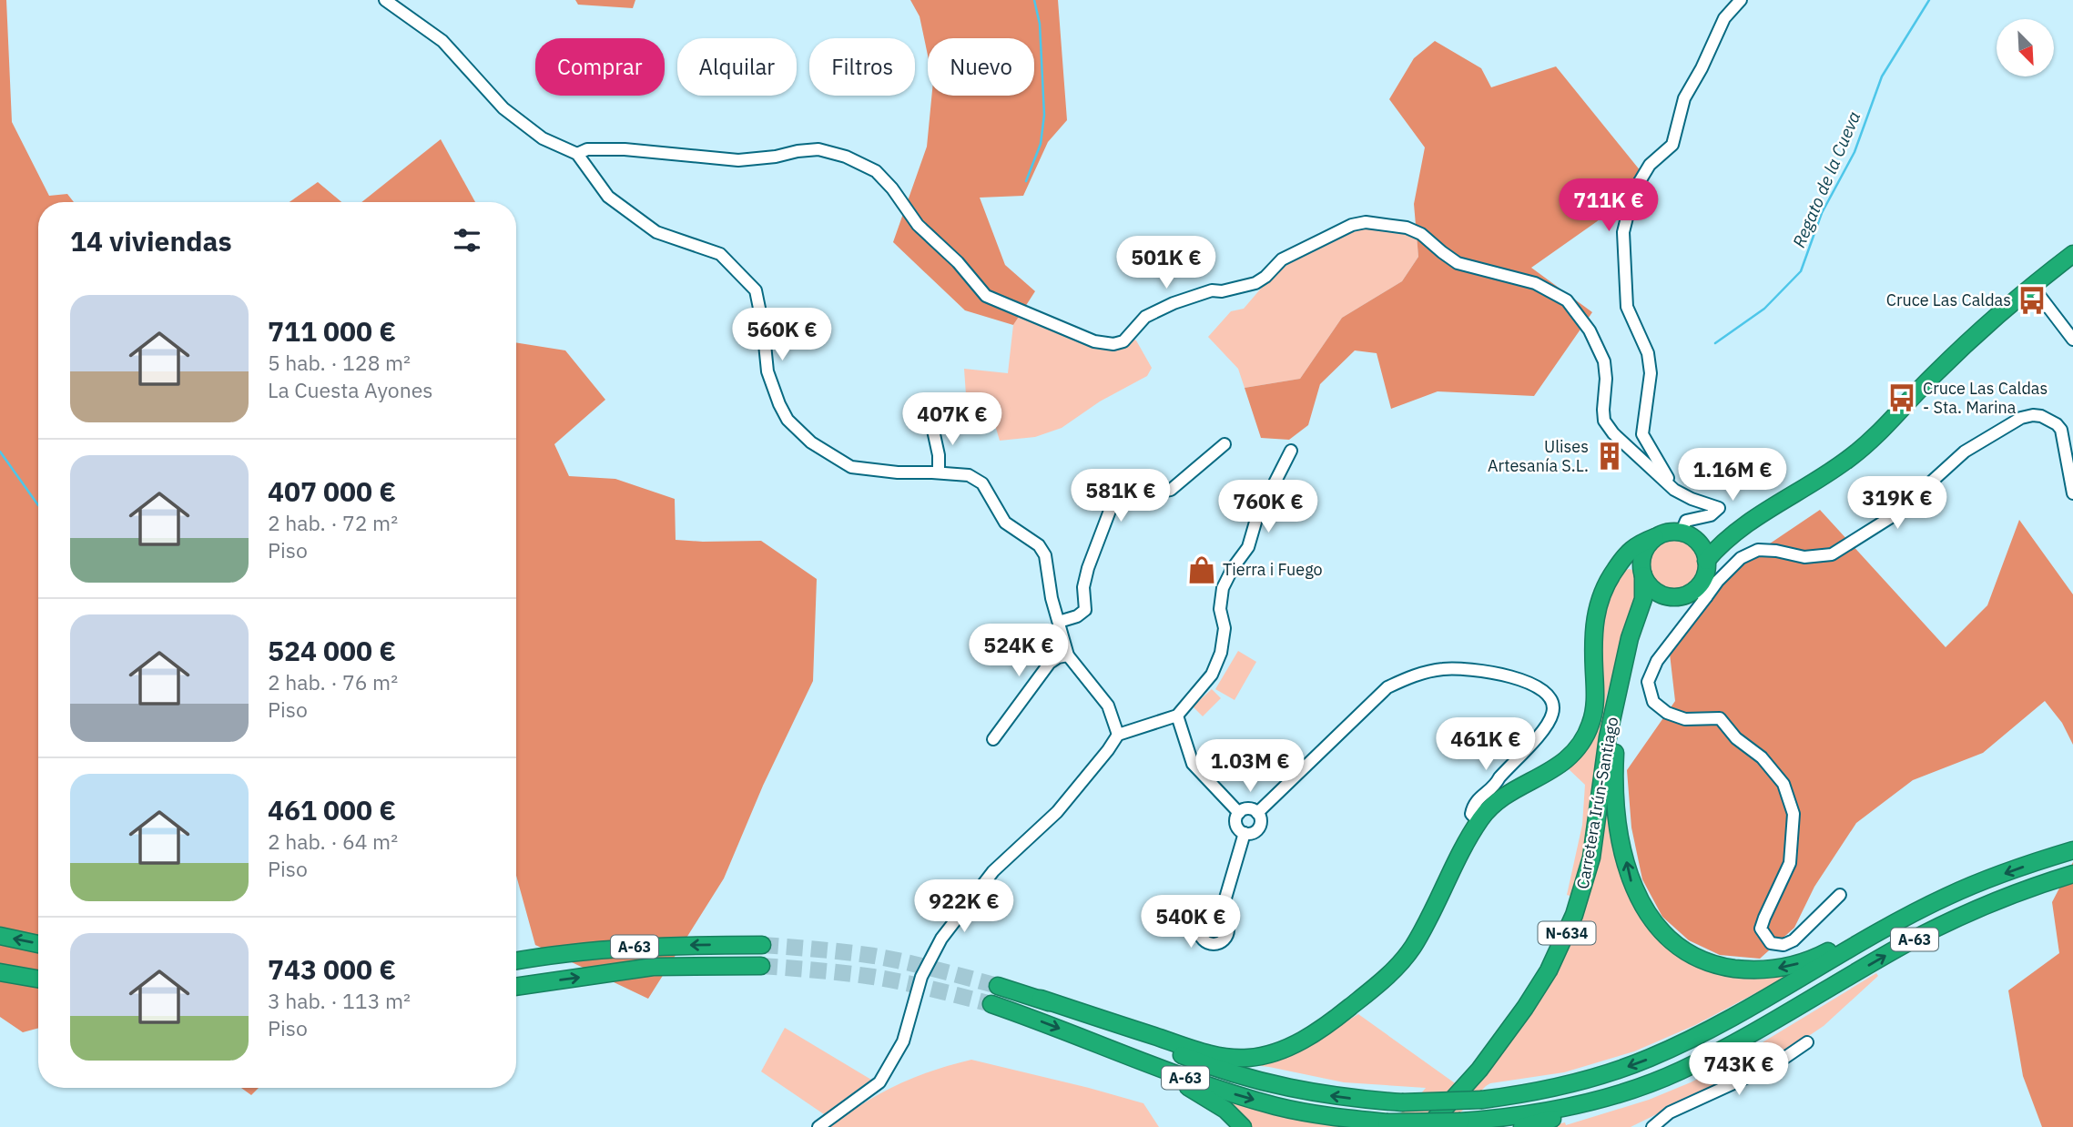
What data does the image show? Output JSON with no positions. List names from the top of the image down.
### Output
{
  "streets": {
    "highway": ["Carretera Irún-Santiago", "N-634", "A-63"]
  },
  "crossings": [
    ["Carretera Irún-Santiago", "N-634"]
  ],
  "water": ["Regato de la Cueva"],
  "places": {
    "bus stop": ["Cruce Las Caldas", "Cruce Las Caldas - Sta. Marina"],
    "building": ["Ulises Artesanía S.L."],
    "shop": ["Tierra i Fuego"]
  },
  "north": "bottom right",
  "page": {
    "chip": [
      "Comprar",
      "Alquilar",
      "Filtros",
      "Nuevo"
    ],
    "price": [
      "711K €",
      "501K €",
      "560K €",
      "407K €",
      "1.16M €",
      "581K €",
      "319K €",
      "760K €",
      "524K €",
      "461K €",
      "1.03M €",
      "922K €",
      "540K €",
      "743K €"
    ],
    "heading": "14 viviendas",
    "list": [
      {
        "name": "711 000 €",
        "note": "5 hab. · 128 m² · La Cuesta Ayones"
      },
      {
        "name": "407 000 €",
        "note": "2 hab. · 72 m² · Piso"
      },
      {
        "name": "524 000 €",
        "note": "2 hab. · 76 m² · Piso"
      },
      {
        "name": "461 000 €",
        "note": "2 hab. · 64 m² · Piso"
      },
      {
        "name": "743 000 €",
        "note": "3 hab. · 113 m² · Piso"
      }
    ]
  }
}
